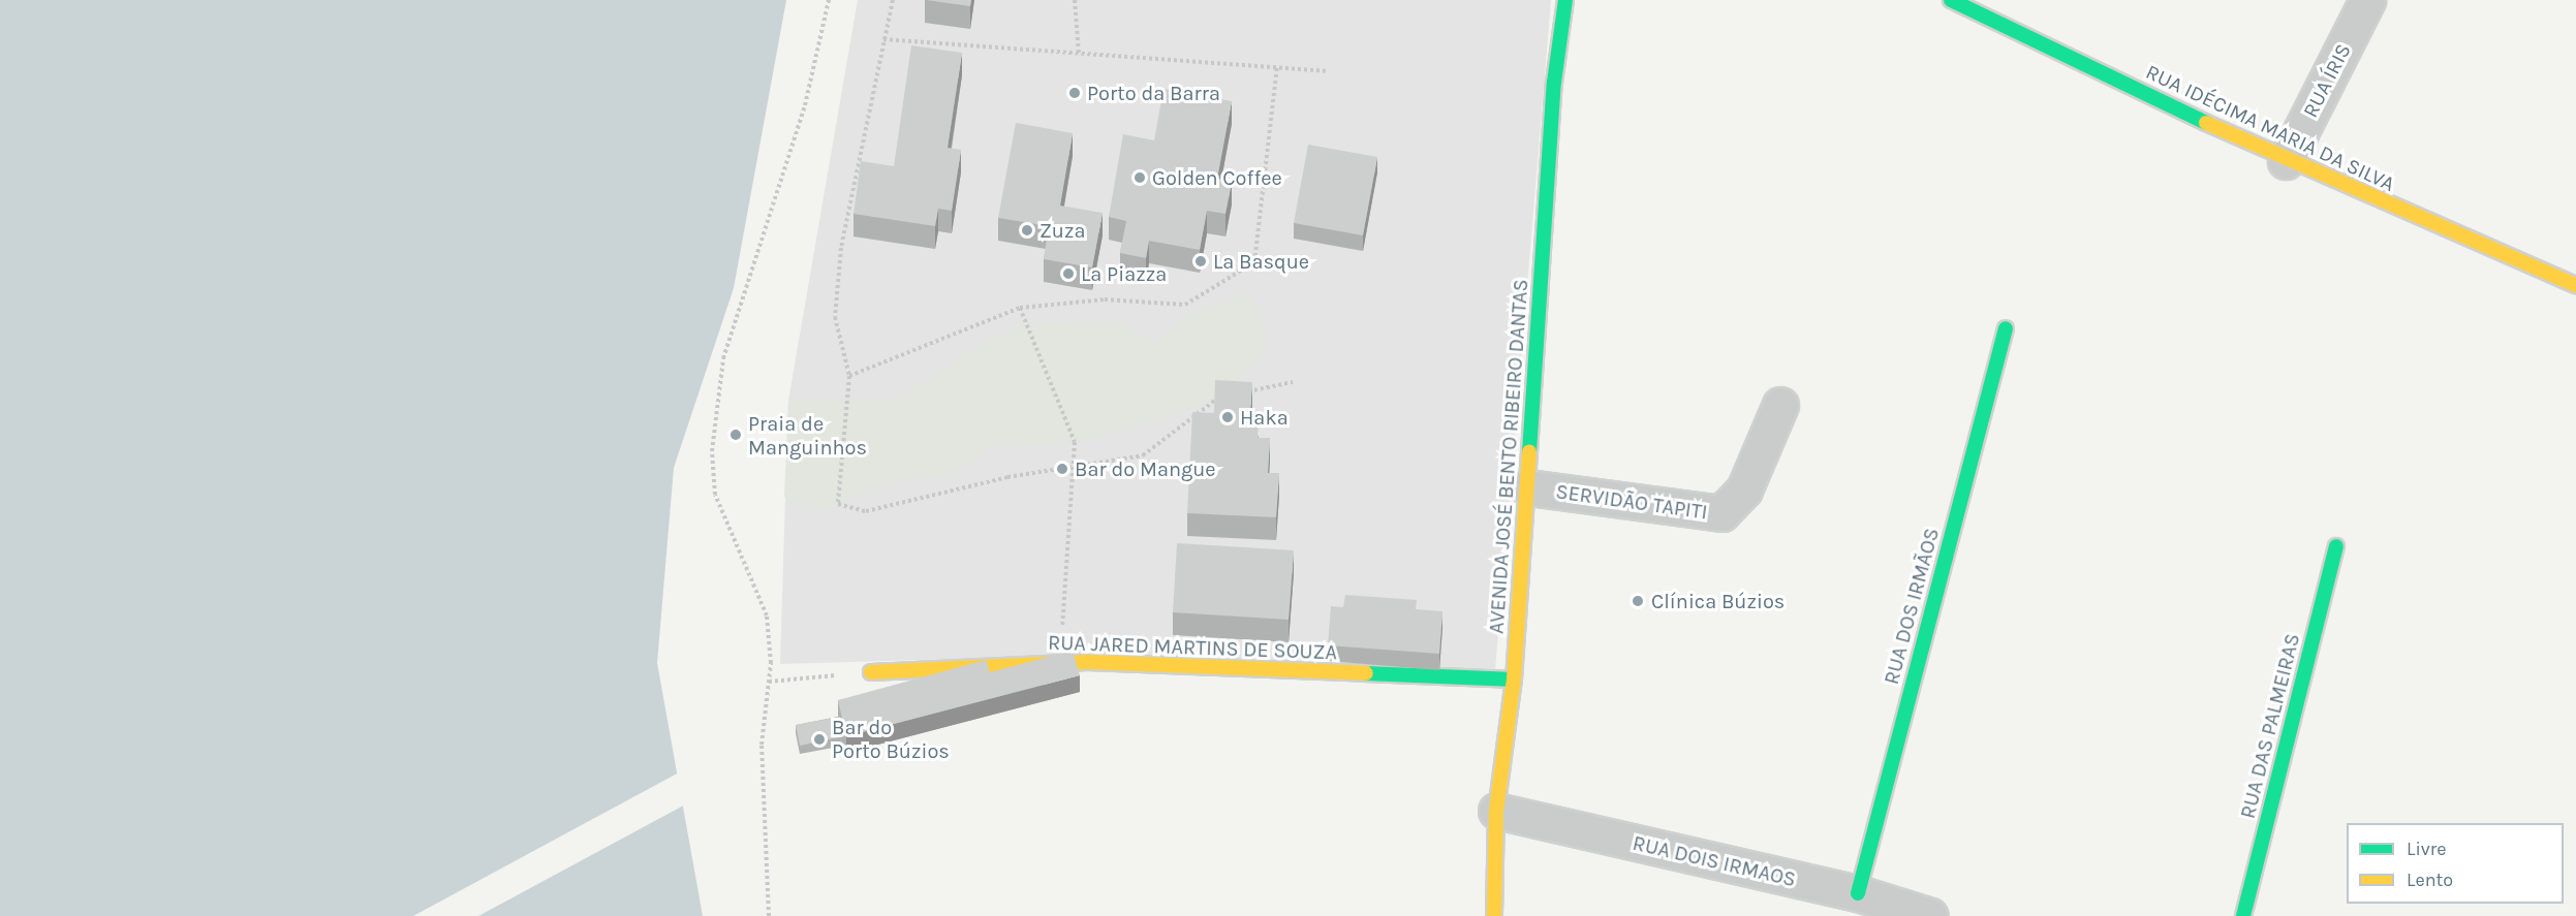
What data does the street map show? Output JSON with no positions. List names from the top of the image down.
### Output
{
  "streets": {
    "street": [
      "RUA ÍRIS",
      "RUA IDÉCIMA MARIA DA SILVA",
      "AVENIDA JOSÉ BENTO RIBEIRO DANTAS",
      "SERVIDÃO TAPITI",
      "RUA DOS IRMÃOS",
      "RUA JARED MARTINS DE SOUZA",
      "RUA DAS PALMEIRAS",
      "RUA DOIS IRMAOS"
    ]
  },
  "crossings": [
    ["RUA ÍRIS", "RUA IDÉCIMA MARIA DA SILVA"],
    ["AVENIDA JOSÉ BENTO RIBEIRO DANTAS", "SERVIDÃO TAPITI"],
    ["AVENIDA JOSÉ BENTO RIBEIRO DANTAS", "RUA JARED MARTINS DE SOUZA"],
    ["AVENIDA JOSÉ BENTO RIBEIRO DANTAS", "RUA DOIS IRMAOS"],
    ["RUA DOS IRMÃOS", "RUA DOIS IRMAOS"]
  ],
  "places": [
    "Porto da Barra",
    "Golden Coffee",
    "Zuza",
    "La Basque",
    "La Piazza",
    "Haka",
    "Praia de Manguinhos",
    "Bar do Mangue",
    "Clínica Búzios",
    "Bar do Porto Búzios"
  ],
  "legend": ["Livre", "Lento"]
}
